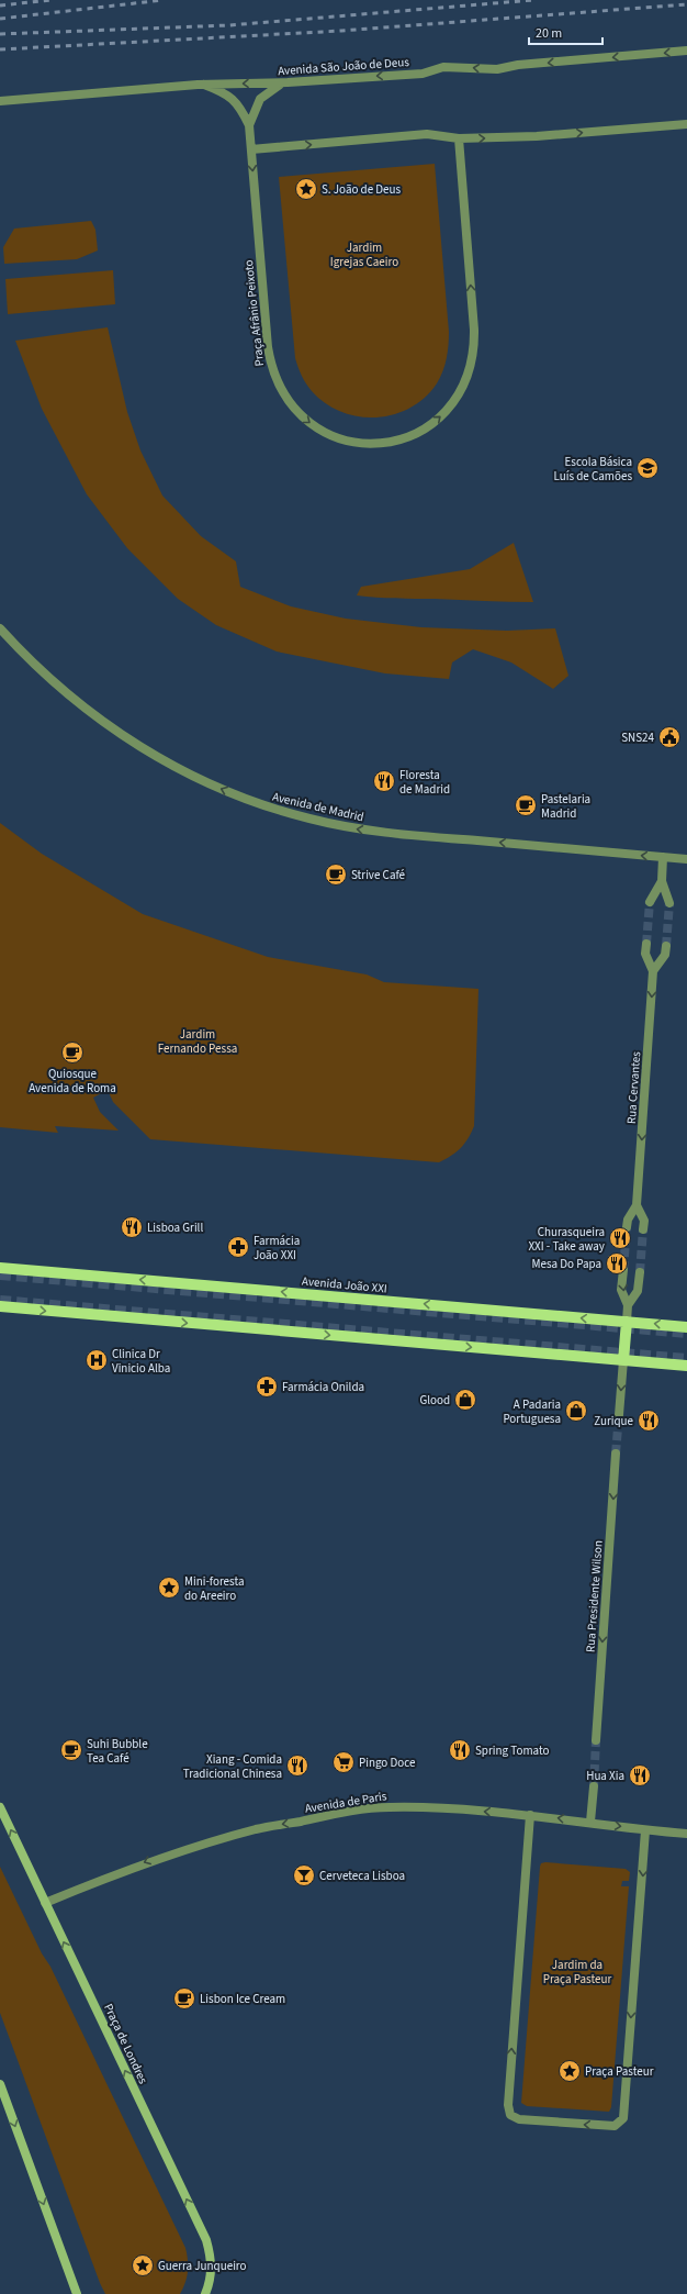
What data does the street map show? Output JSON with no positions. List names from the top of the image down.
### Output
{
  "streets": {
    "main road": ["Avenida João XXI", "Praça de Londres"],
    "street": [
      "Avenida São João de Deus",
      "Praça Afrânio Peixoto",
      "Avenida de Madrid",
      "Rua Cervantes",
      "Rua Presidente Wilson",
      "Avenida de Paris"
    ]
  },
  "crossings": [
    ["Avenida São João de Deus", "Praça Afrânio Peixoto"],
    ["Avenida de Paris", "Praça de Londres"]
  ],
  "one_way": [
    "Avenida de Madrid",
    "Rua Cervantes",
    "Rua Presidente Wilson",
    "Avenida de Paris",
    "Praça de Londres"
  ],
  "parks": ["Jardim Igrejas Caeiro", "Jardim Fernando Pessa", "Jardim da Praça Pasteur"],
  "places": {
    "place": [
      "S. João de Deus",
      "Mini-foresta do Areeiro",
      "Praça Pasteur",
      "Guerra Junqueiro"
    ],
    "school or university": ["Escola Básica Luís de Camões"],
    "public building": ["SNS24"],
    "restaurant": [
      "Floresta de Madrid",
      "Lisboa Grill",
      "Churasqueira XXI - Take away",
      "Mesa Do Papa",
      "Zurique",
      "Spring Tomato",
      "Xiang - Comida Tradicional Chinesa",
      "Hua Xia"
    ],
    "cafe": [
      "Pastelaria Madrid",
      "Strive Café",
      "Quiosque Avenida de Roma",
      "Suhi Bubble Tea Café",
      "Lisbon Ice Cream"
    ],
    "pharmacy": ["Farmácia João XXI", "Farmácia Onilda"],
    "hospital": ["Clinica Dr Vinicio Alba"],
    "shop": ["Glood", "A Padaria Portuguesa"],
    "supermarket": ["Pingo Doce"],
    "bar": ["Cerveteca Lisboa"]
  },
  "scale_bar": "20 m"
}
